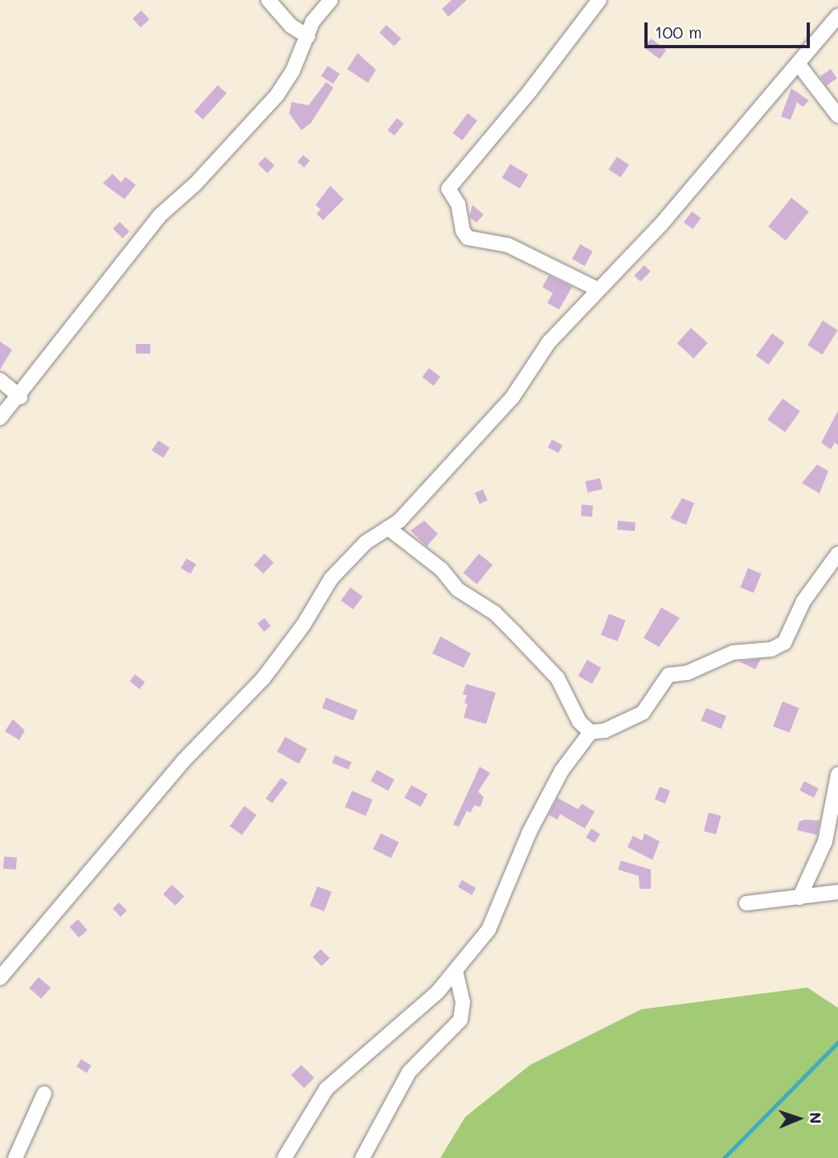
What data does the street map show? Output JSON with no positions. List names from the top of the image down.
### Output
{
  "scale_bar": "100 m",
  "north": "right"
}
